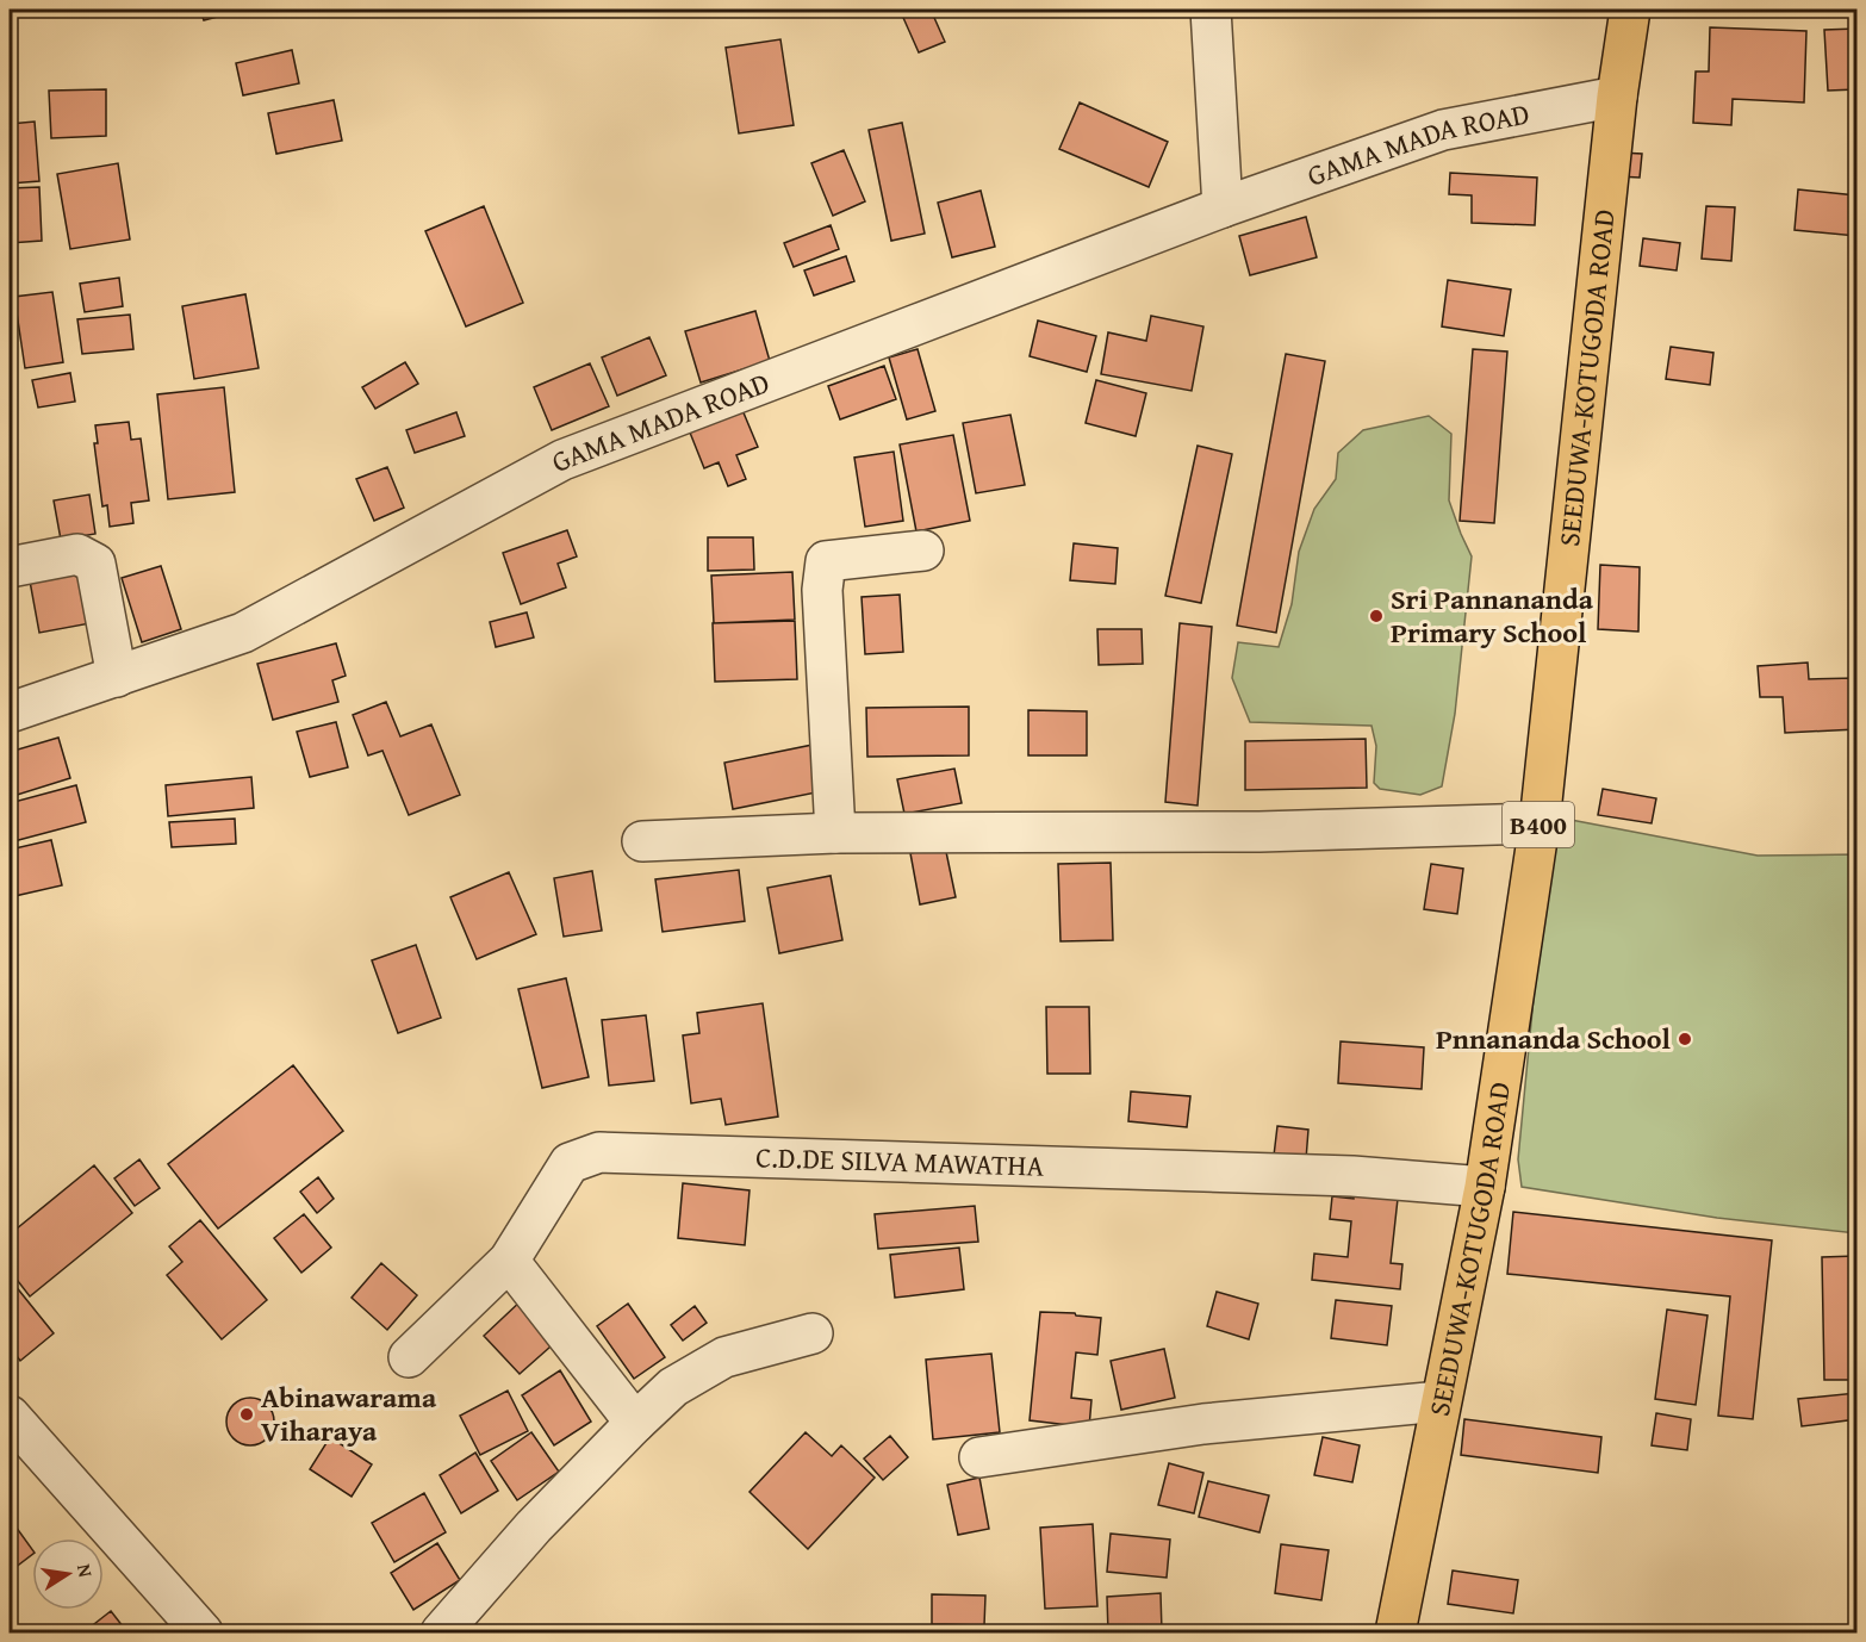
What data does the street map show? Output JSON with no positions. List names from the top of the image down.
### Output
{
  "streets": {
    "main road": ["SEEDUWA-KOTUGODA ROAD", "B400"],
    "street": ["GAMA MADA ROAD", "C.D.DE SILVA MAWATHA"]
  },
  "crossings": [
    ["GAMA MADA ROAD", "SEEDUWA-KOTUGODA ROAD"],
    ["SEEDUWA-KOTUGODA ROAD", "C.D.DE SILVA MAWATHA"]
  ],
  "places": ["Sri Pannananda Primary School", "Pnnananda School", "Abinawarama Viharaya"],
  "north": "right"
}
